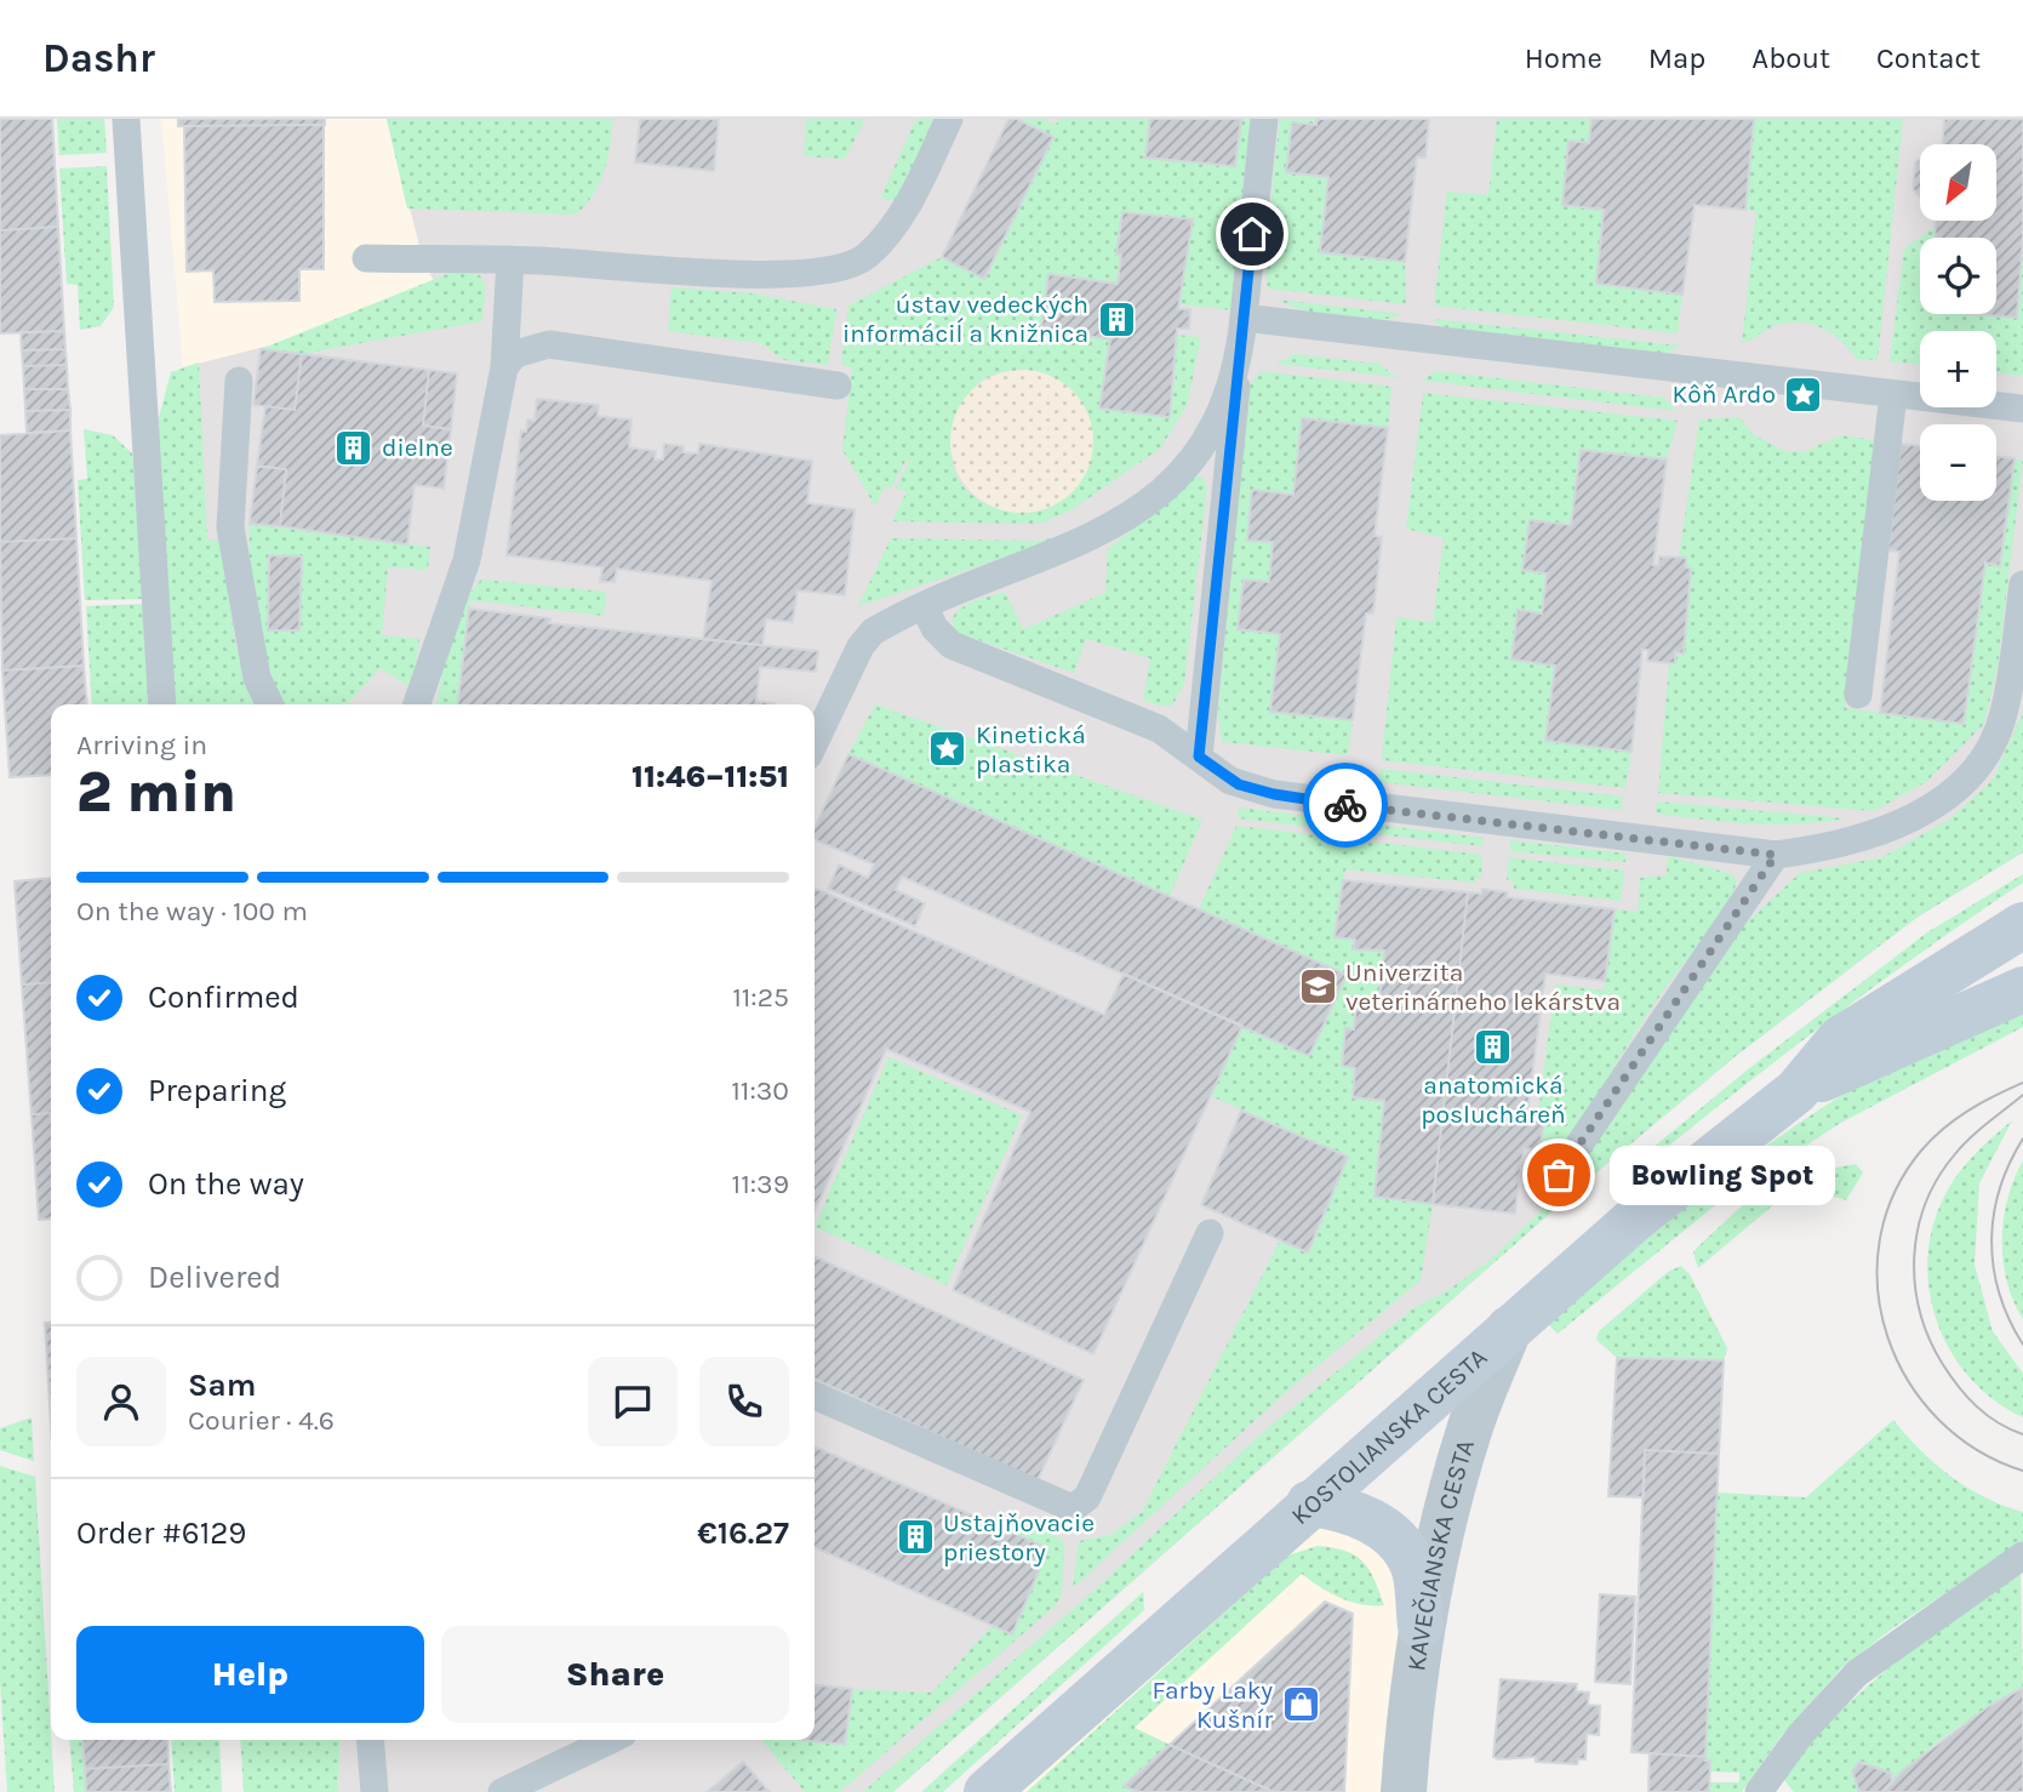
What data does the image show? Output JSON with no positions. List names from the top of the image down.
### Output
{
  "streets": {
    "street": ["KOSTOLIANSKA CESTA", "KAVEČIANSKA CESTA"]
  },
  "crossings": [
    ["KOSTOLIANSKA CESTA", "KAVEČIANSKA CESTA"]
  ],
  "places": {
    "building": [
      "ústav vedeckých informáciĺ a knižnica",
      "dielne",
      "anatomická poslucháreň",
      "Ustajňovacie priestory"
    ],
    "place": ["Kôň Ardo", "Kinetická plastika"],
    "school or university": ["Univerzita veterinárneho lekárstva"],
    "other": ["Bowling Spot"],
    "shop": ["Farby Laky Kušnír"]
  },
  "north": "bottom left",
  "page": {
    "header": "Dashr",
    "nav": [
      "Home",
      "Map",
      "About",
      "Contact"
    ],
    "map_buttons": ["+", "−"],
    "heading": ["2 min", "Arriving in", "11:46–11:51"],
    "panel": [
      "Sam",
      "Courier · 4.6",
      "Order #6129",
      "€16.27"
    ],
    "bar": "On the way · 100 m",
    "list": [
      ["Confirmed", "11:25"],
      ["Preparing", "11:30"],
      ["On the way", "11:39"],
      "Delivered"
    ],
    "bubble": "Bowling Spot",
    "buttons": ["Help", "Share"]
  }
}
